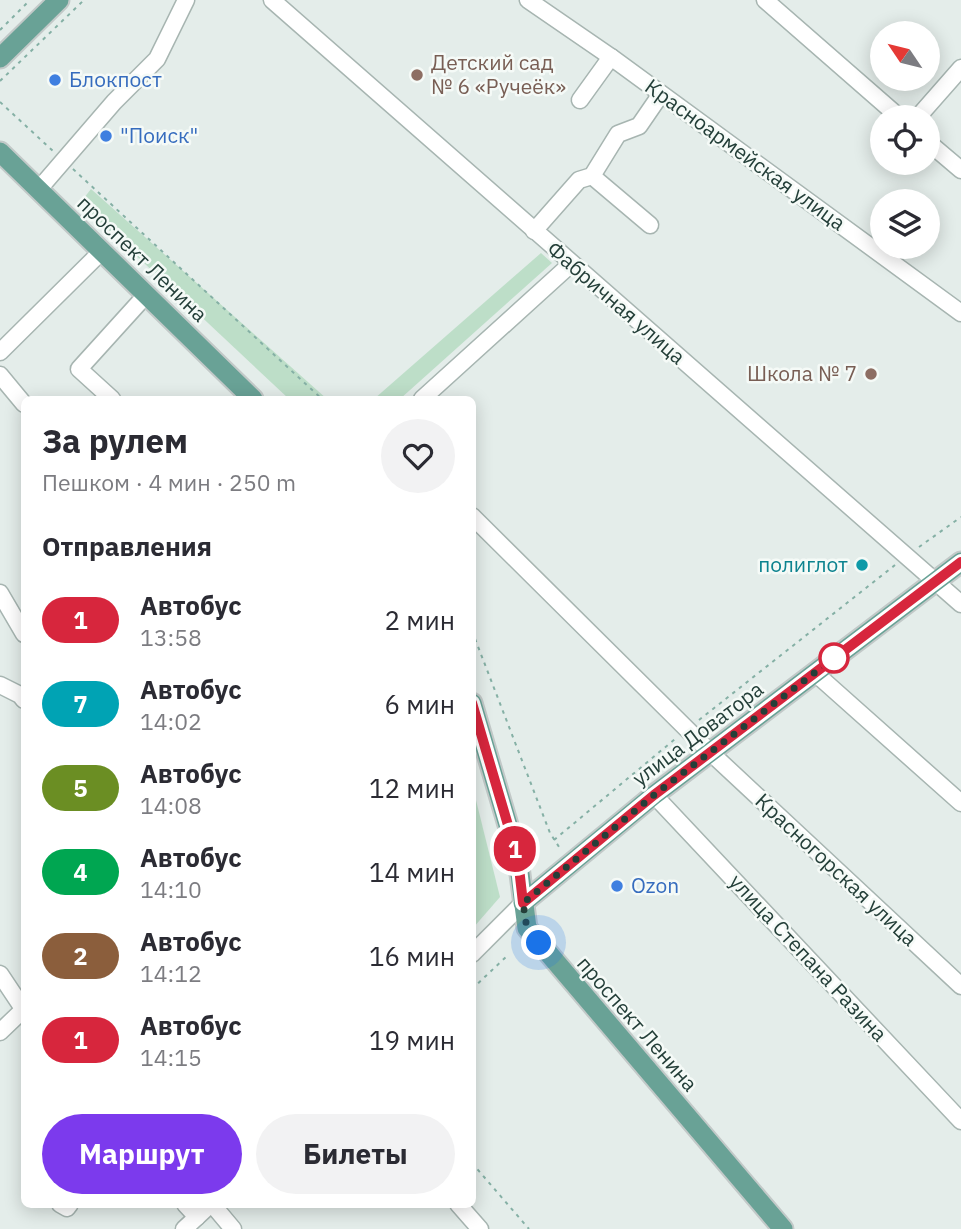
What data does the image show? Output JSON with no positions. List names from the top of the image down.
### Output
{
  "streets": {
    "main road": ["проспект Ленина", "улица Доватора"],
    "street": [
      "Красноармейская улица",
      "Фабричная улица",
      "Красногорская улица",
      "улица Степана Разина"
    ]
  },
  "crossings": [
    ["проспект Ленина", "улица Доватора"],
    ["Фабричная улица", "улица Доватора"],
    ["улица Доватора", "Красногорская улица"],
    ["улица Доватора", "улица Степана Разина"]
  ],
  "places": [
    "Детский сад № 6 «Ручеёк»",
    "Блокпост",
    "\"Поиск\"",
    "Школа № 7",
    "полиглот",
    "Ozon"
  ],
  "lines": ["bus line 1"],
  "north": "top left",
  "page": {
    "on_map": "1",
    "heading": [
      ["За рулем", "Пешком · 4 мин · 250 m"],
      "Отправления"
    ],
    "list": [
      {
        "mark": "1",
        "name": "Автобус",
        "note": "13:58",
        "value": "2 мин"
      },
      {
        "mark": "7",
        "name": "Автобус",
        "note": "14:02",
        "value": "6 мин"
      },
      {
        "mark": "5",
        "name": "Автобус",
        "note": "14:08",
        "value": "12 мин"
      },
      {
        "mark": "4",
        "name": "Автобус",
        "note": "14:10",
        "value": "14 мин"
      },
      {
        "mark": "2",
        "name": "Автобус",
        "note": "14:12",
        "value": "16 мин"
      },
      {
        "mark": "1",
        "name": "Автобус",
        "note": "14:15",
        "value": "19 мин"
      }
    ],
    "buttons": ["Маршрут", "Билеты"]
  }
}
